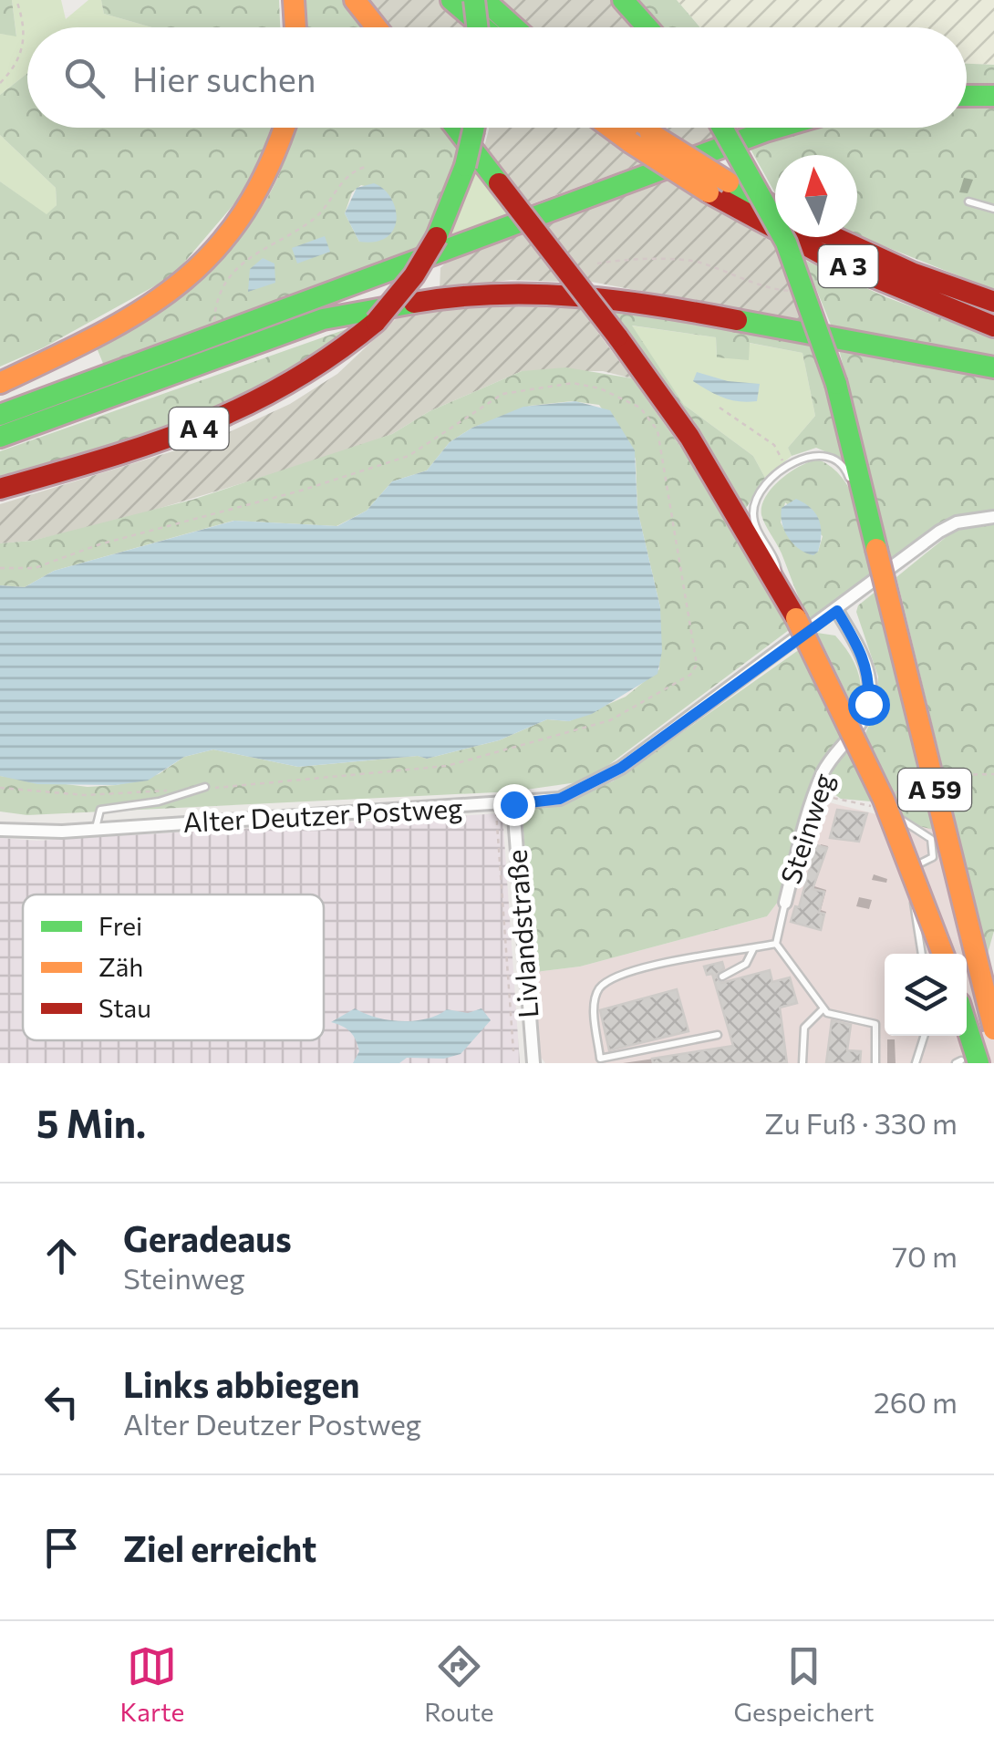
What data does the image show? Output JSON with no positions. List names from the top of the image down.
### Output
{
  "streets": {
    "highway": ["A 3", "A 4", "A 59"],
    "street": ["Alter Deutzer Postweg", "Steinweg", "Livlandstraße"]
  },
  "crossings": [
    ["Alter Deutzer Postweg", "Steinweg"],
    ["Alter Deutzer Postweg", "Livlandstraße"]
  ],
  "legend": ["Frei", "Zäh", "Stau"],
  "north": "top",
  "page": {
    "search": "Hier suchen",
    "heading": ["5 Min.", "Zu Fuß · 330 m"],
    "list": [
      ["Geradeaus", "Steinweg", "70 m"],
      ["Links abbiegen", "Alter Deutzer Postweg", "260 m"],
      "Ziel erreicht"
    ],
    "nav": ["Karte", "Route", "Gespeichert"]
  }
}
